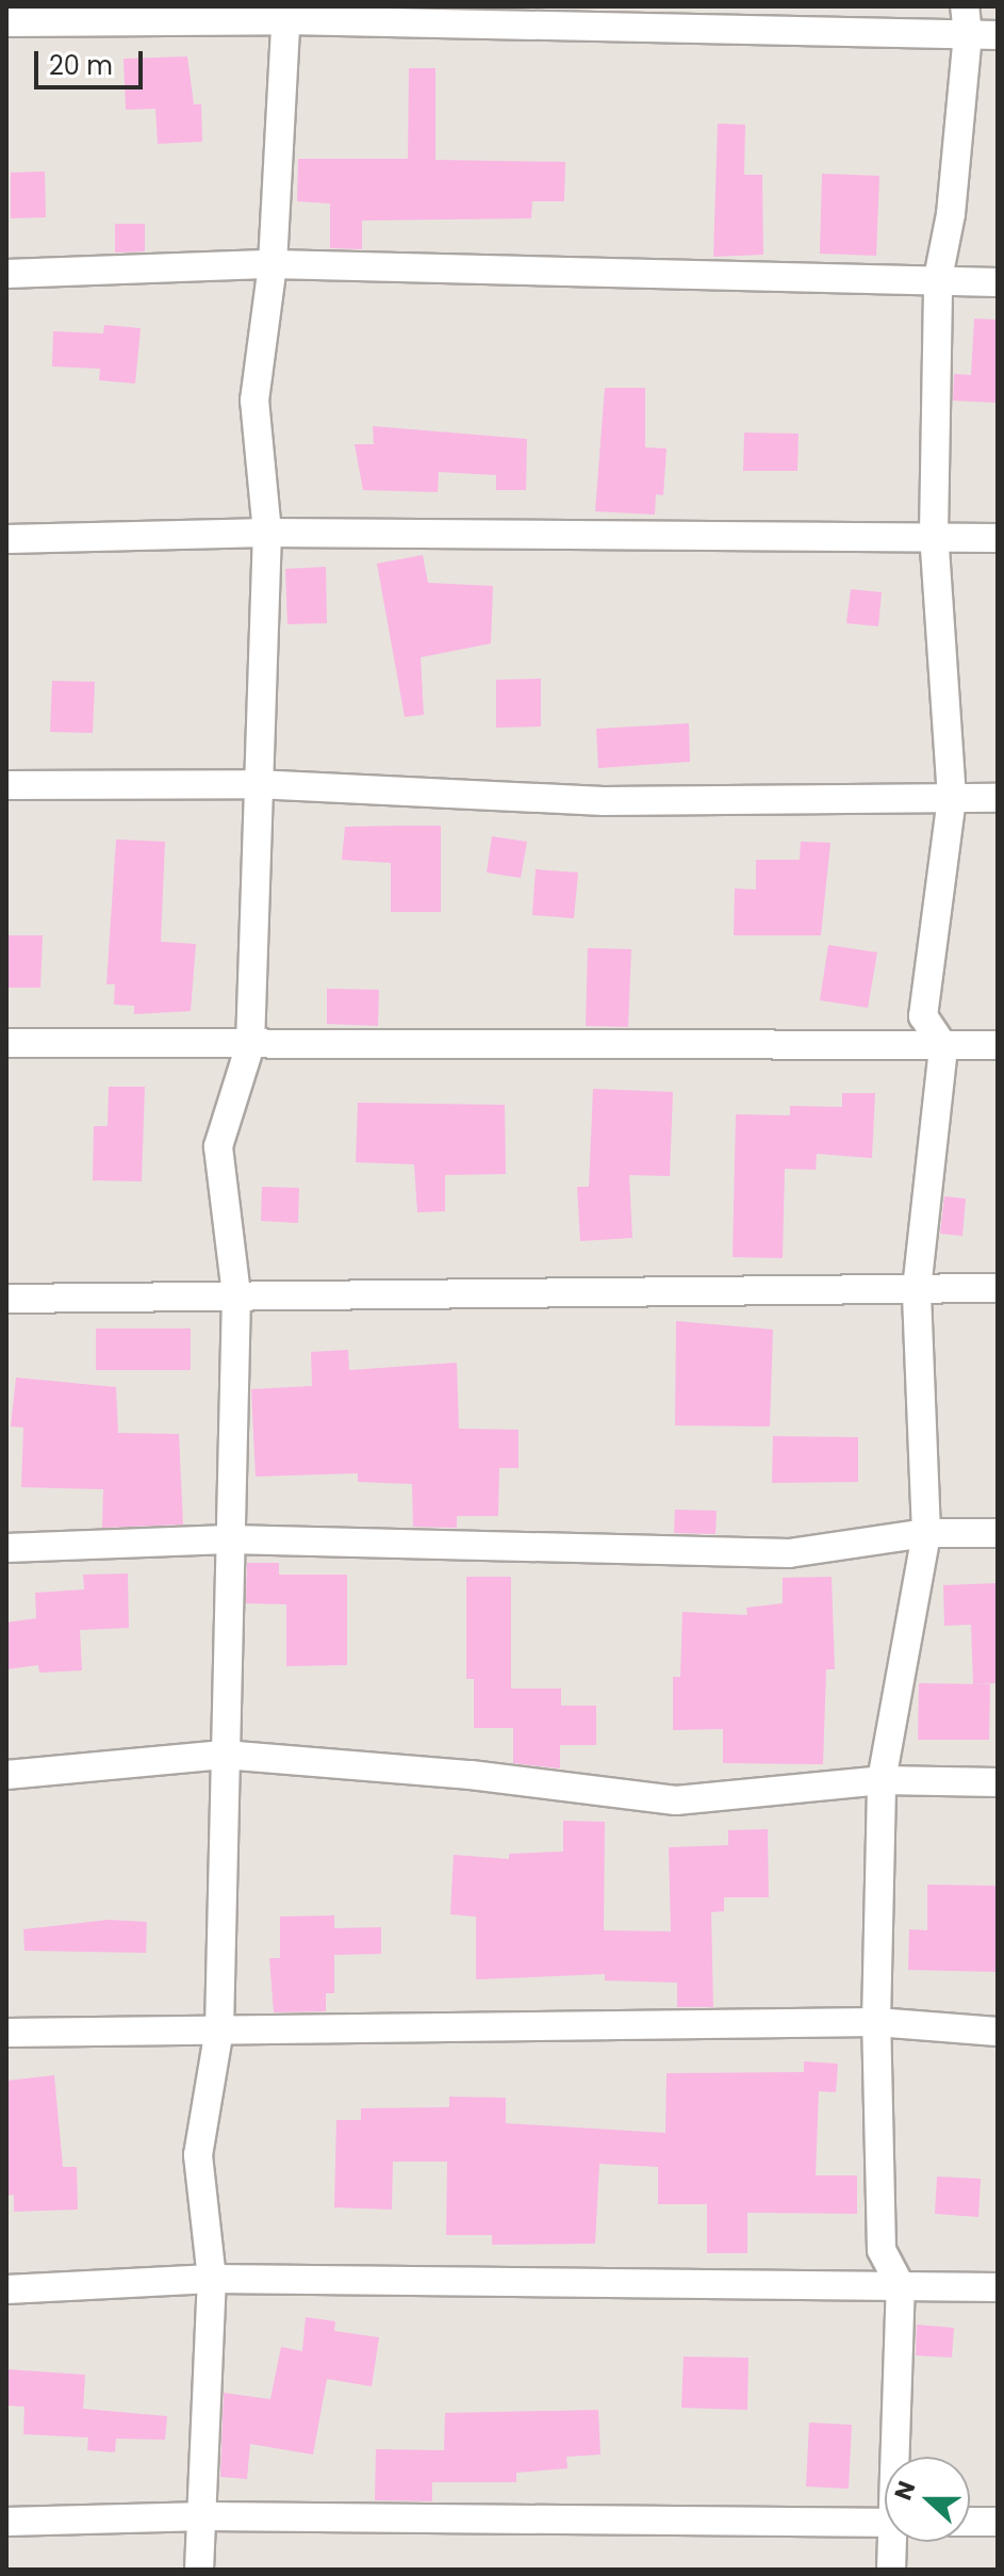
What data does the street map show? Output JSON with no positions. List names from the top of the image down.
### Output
{
  "scale_bar": "20 m",
  "north": "left"
}
